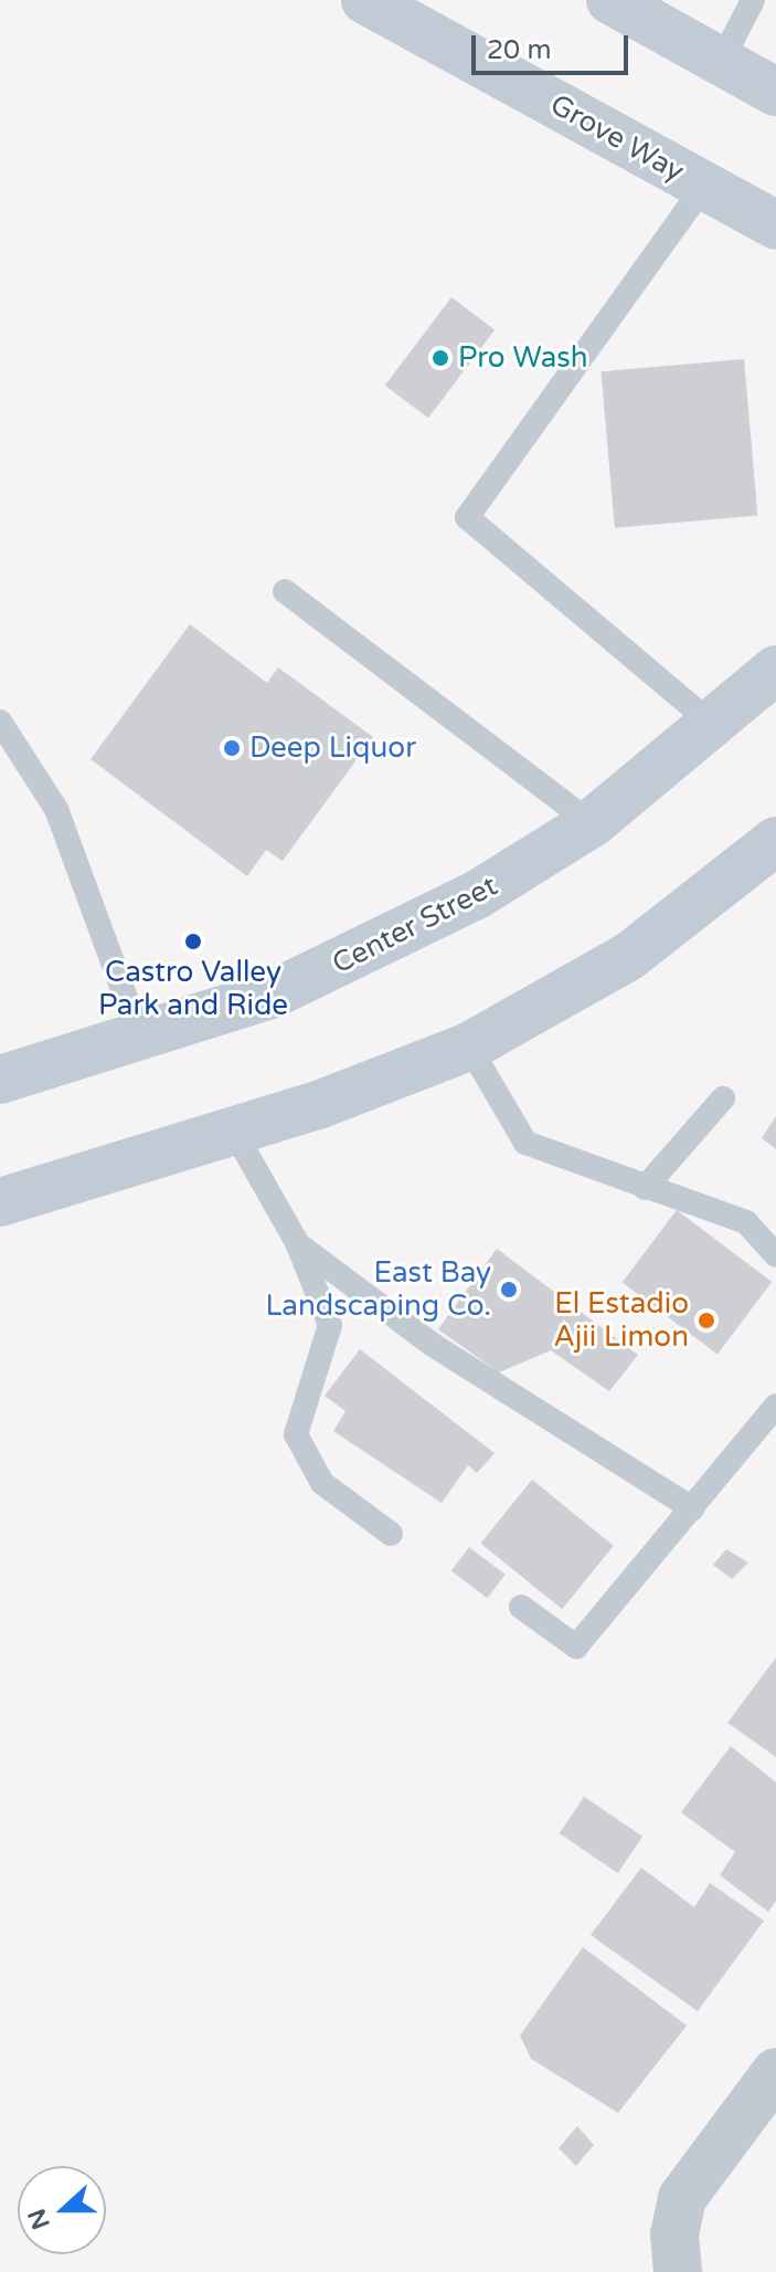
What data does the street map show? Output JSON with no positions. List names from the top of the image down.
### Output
{
  "streets": {
    "main road": ["Grove Way", "Center Street"]
  },
  "places": [
    "Pro Wash",
    "Deep Liquor",
    "Castro Valley Park and Ride",
    "East Bay Landscaping Co.",
    "El Estadio Ajii Limon"
  ],
  "scale_bar": "20 m",
  "north": "left"
}
